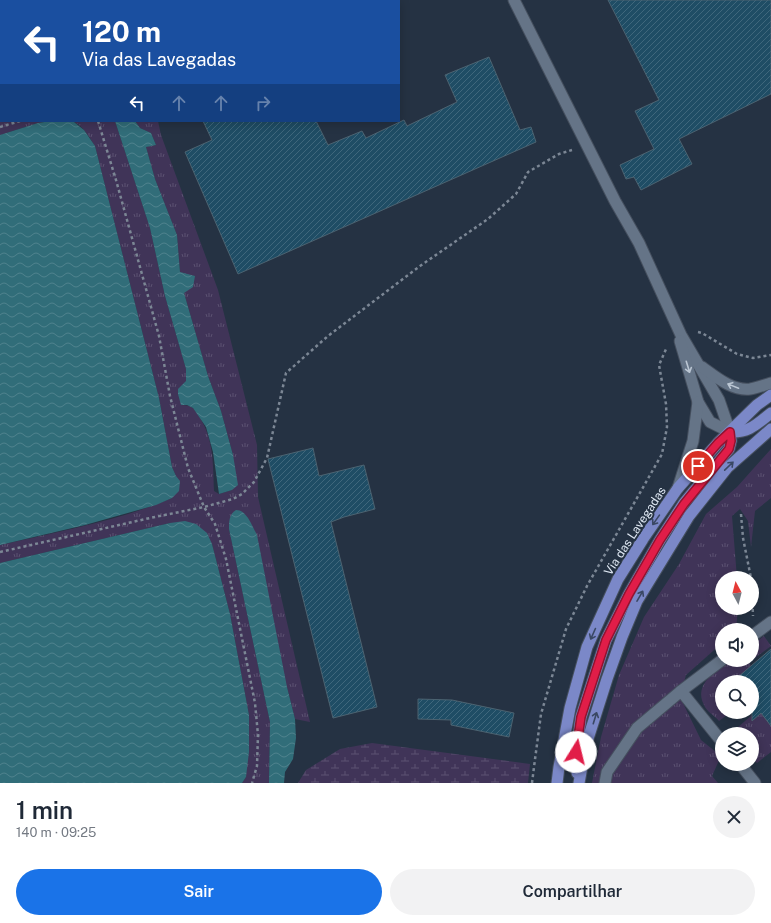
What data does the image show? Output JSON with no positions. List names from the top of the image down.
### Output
{
  "streets": {
    "main road": ["Via das Lavegadas"]
  },
  "north": "top",
  "page": {
    "turn": ["120 m", "Via das Lavegadas"],
    "heading": ["1 min", "140 m · 09:25"],
    "buttons": ["Sair", "Compartilhar"]
  }
}
